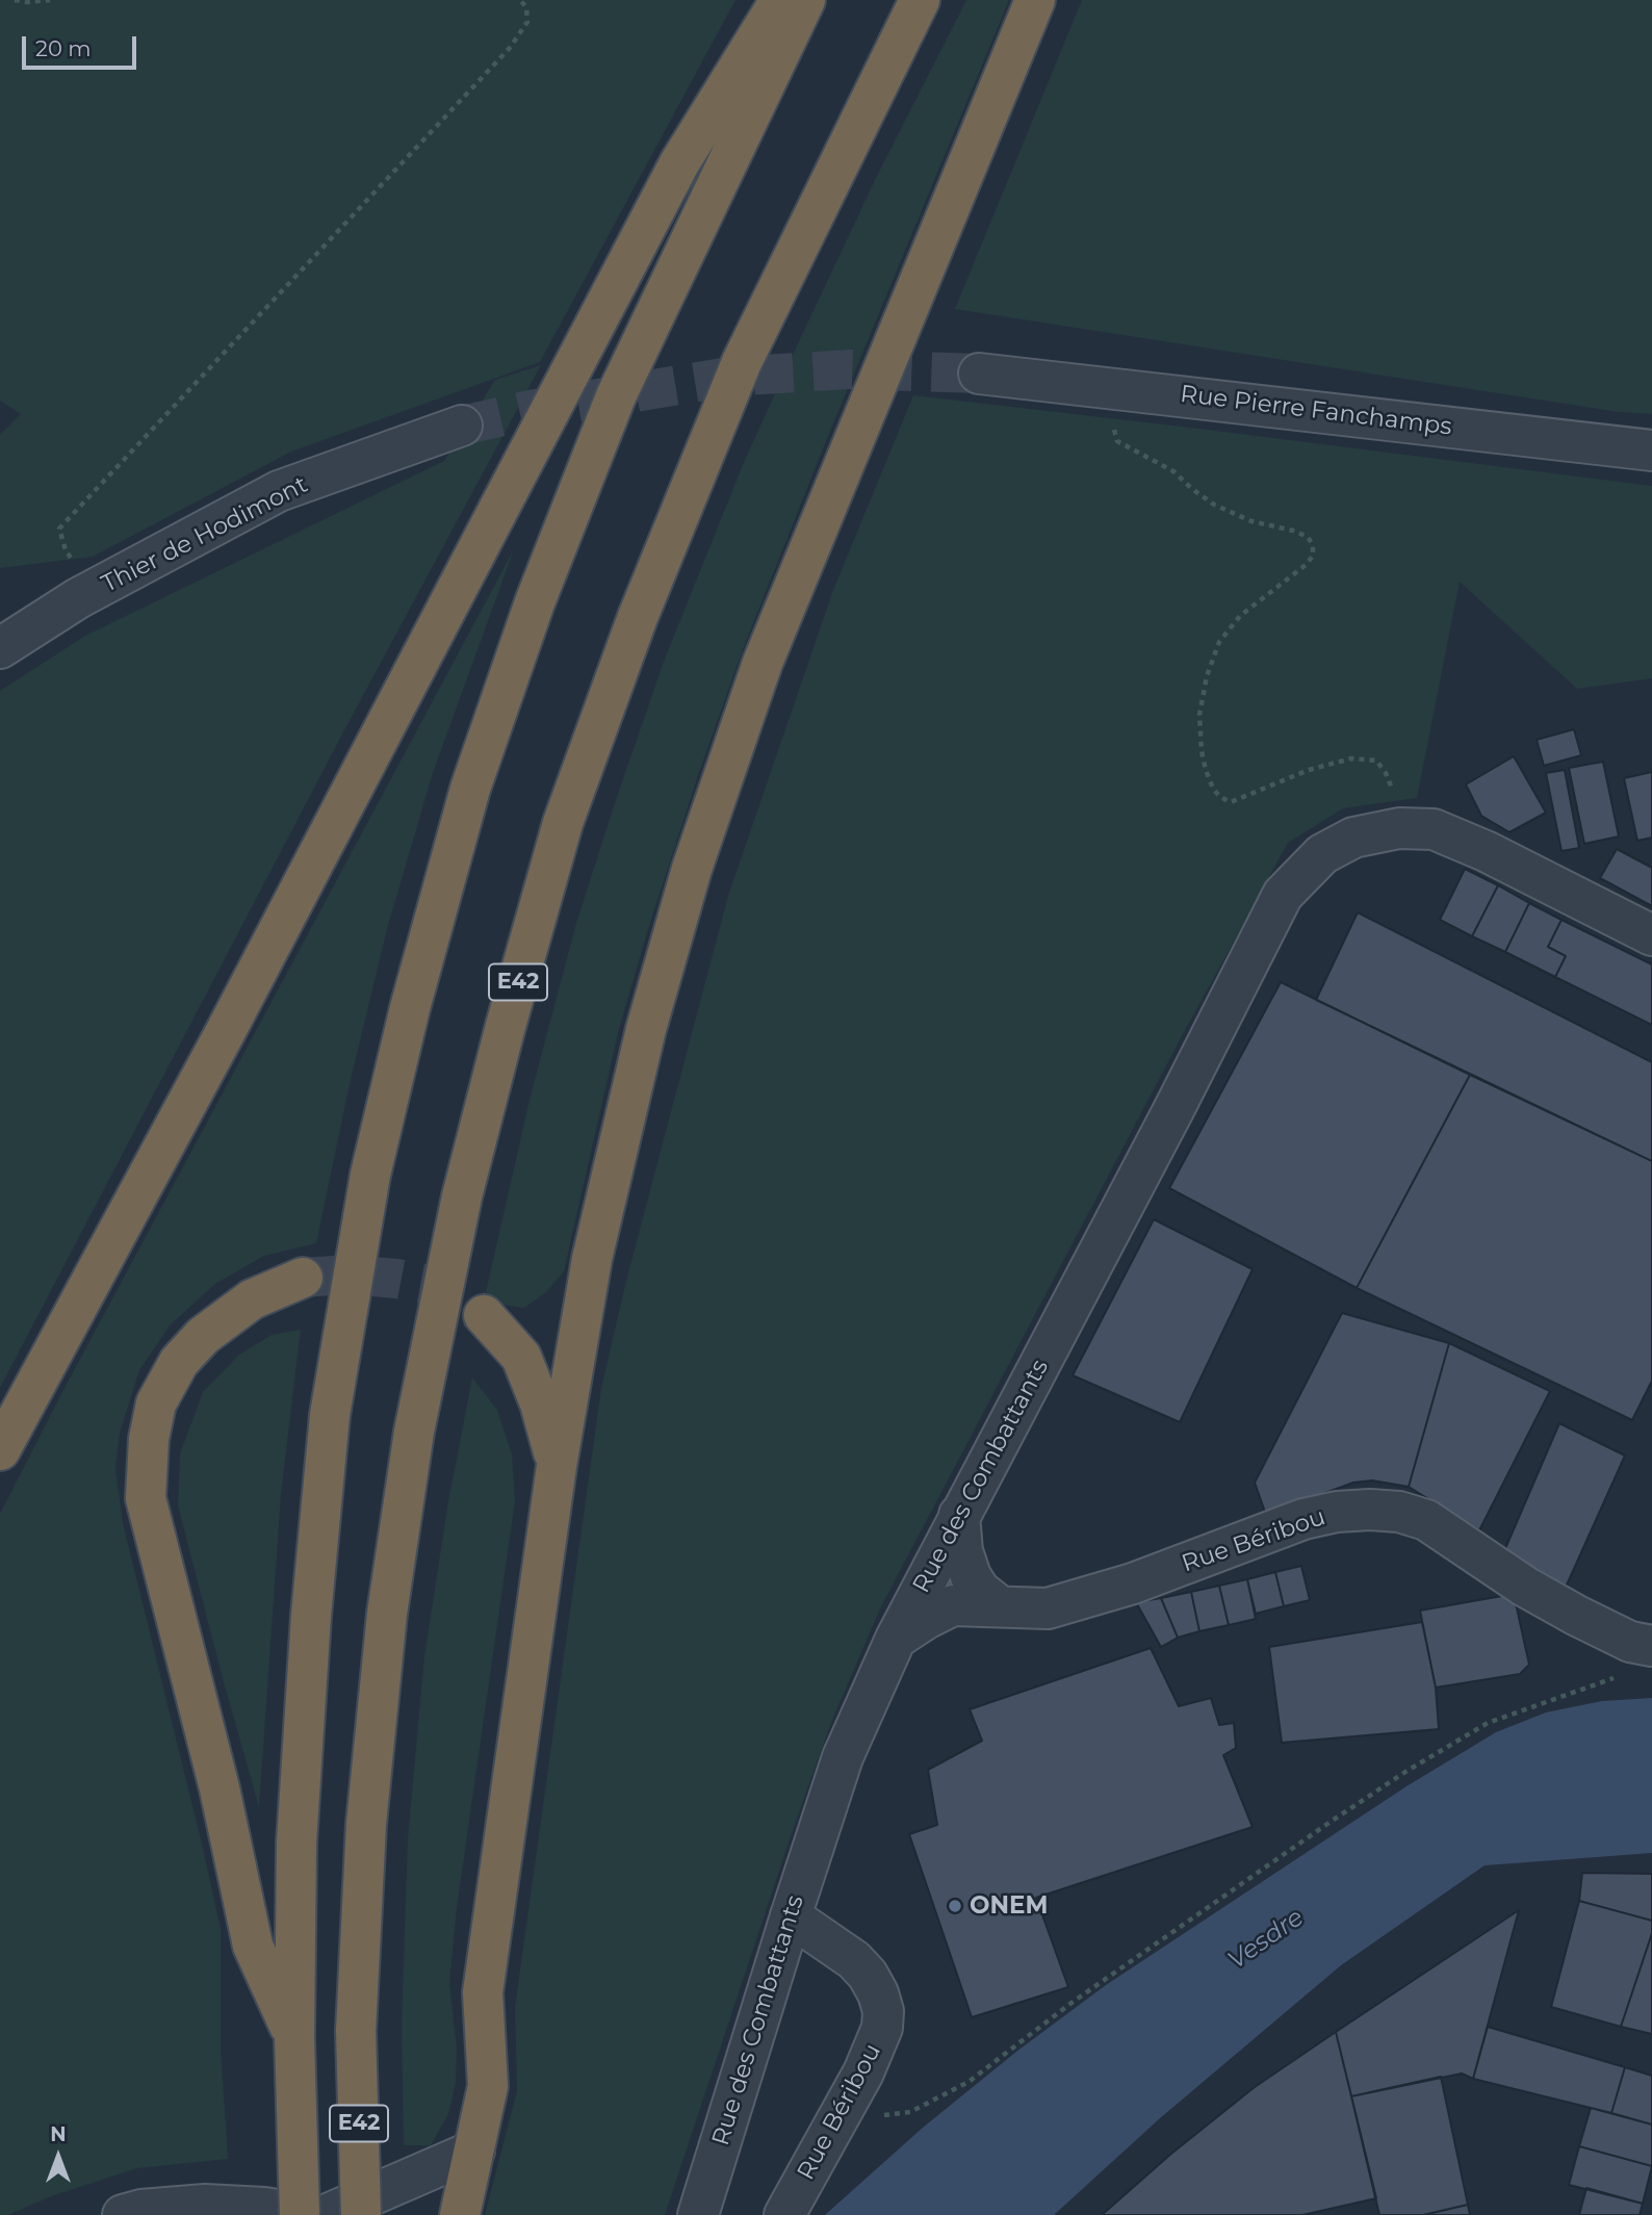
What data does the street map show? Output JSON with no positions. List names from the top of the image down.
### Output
{
  "streets": {
    "highway": ["E42"],
    "street": [
      "Rue Pierre Fanchamps",
      "Thier de Hodimont",
      "Rue des Combattants",
      "Rue Béribou"
    ]
  },
  "crossings": [
    ["Rue des Combattants", "Rue Béribou"]
  ],
  "water": ["Vesdre"],
  "places": ["ONEM"],
  "scale_bar": "20 m",
  "north": "top"
}
